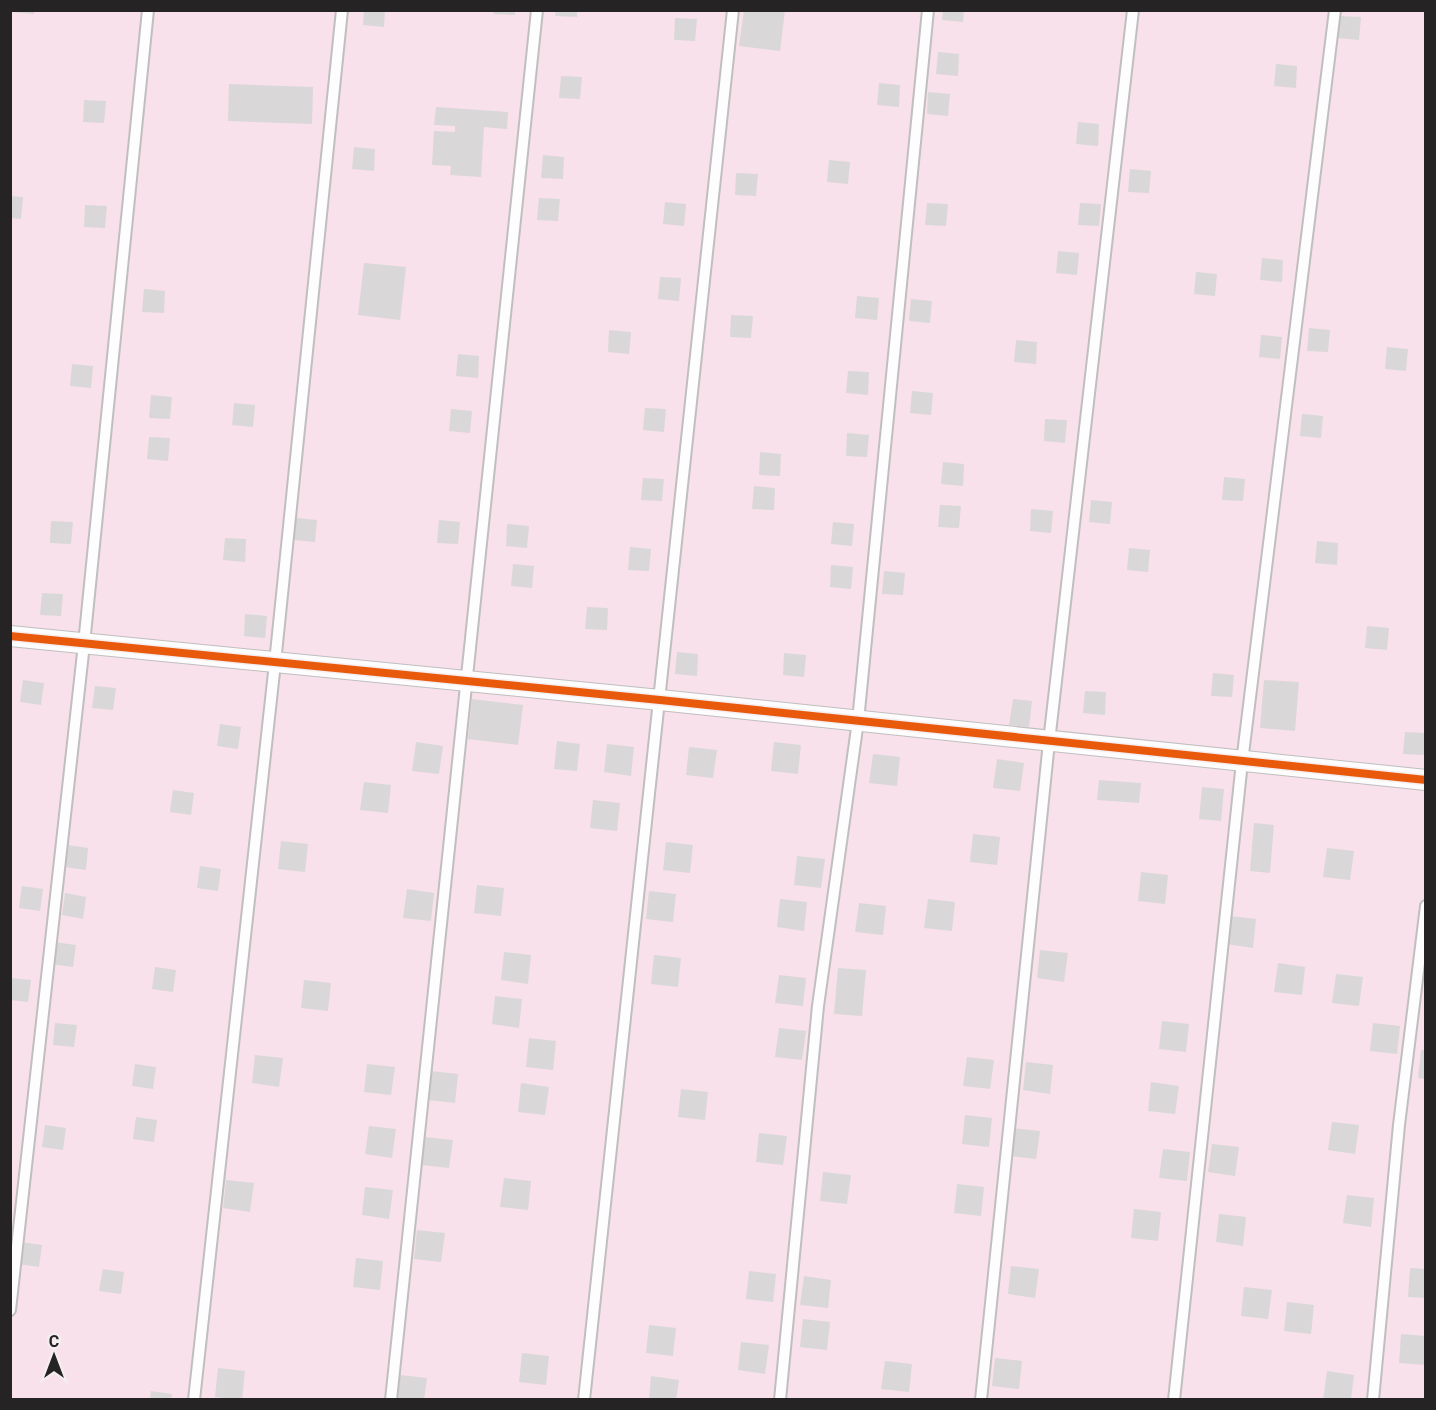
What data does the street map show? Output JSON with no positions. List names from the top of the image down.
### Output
{
  "north": "top"
}
